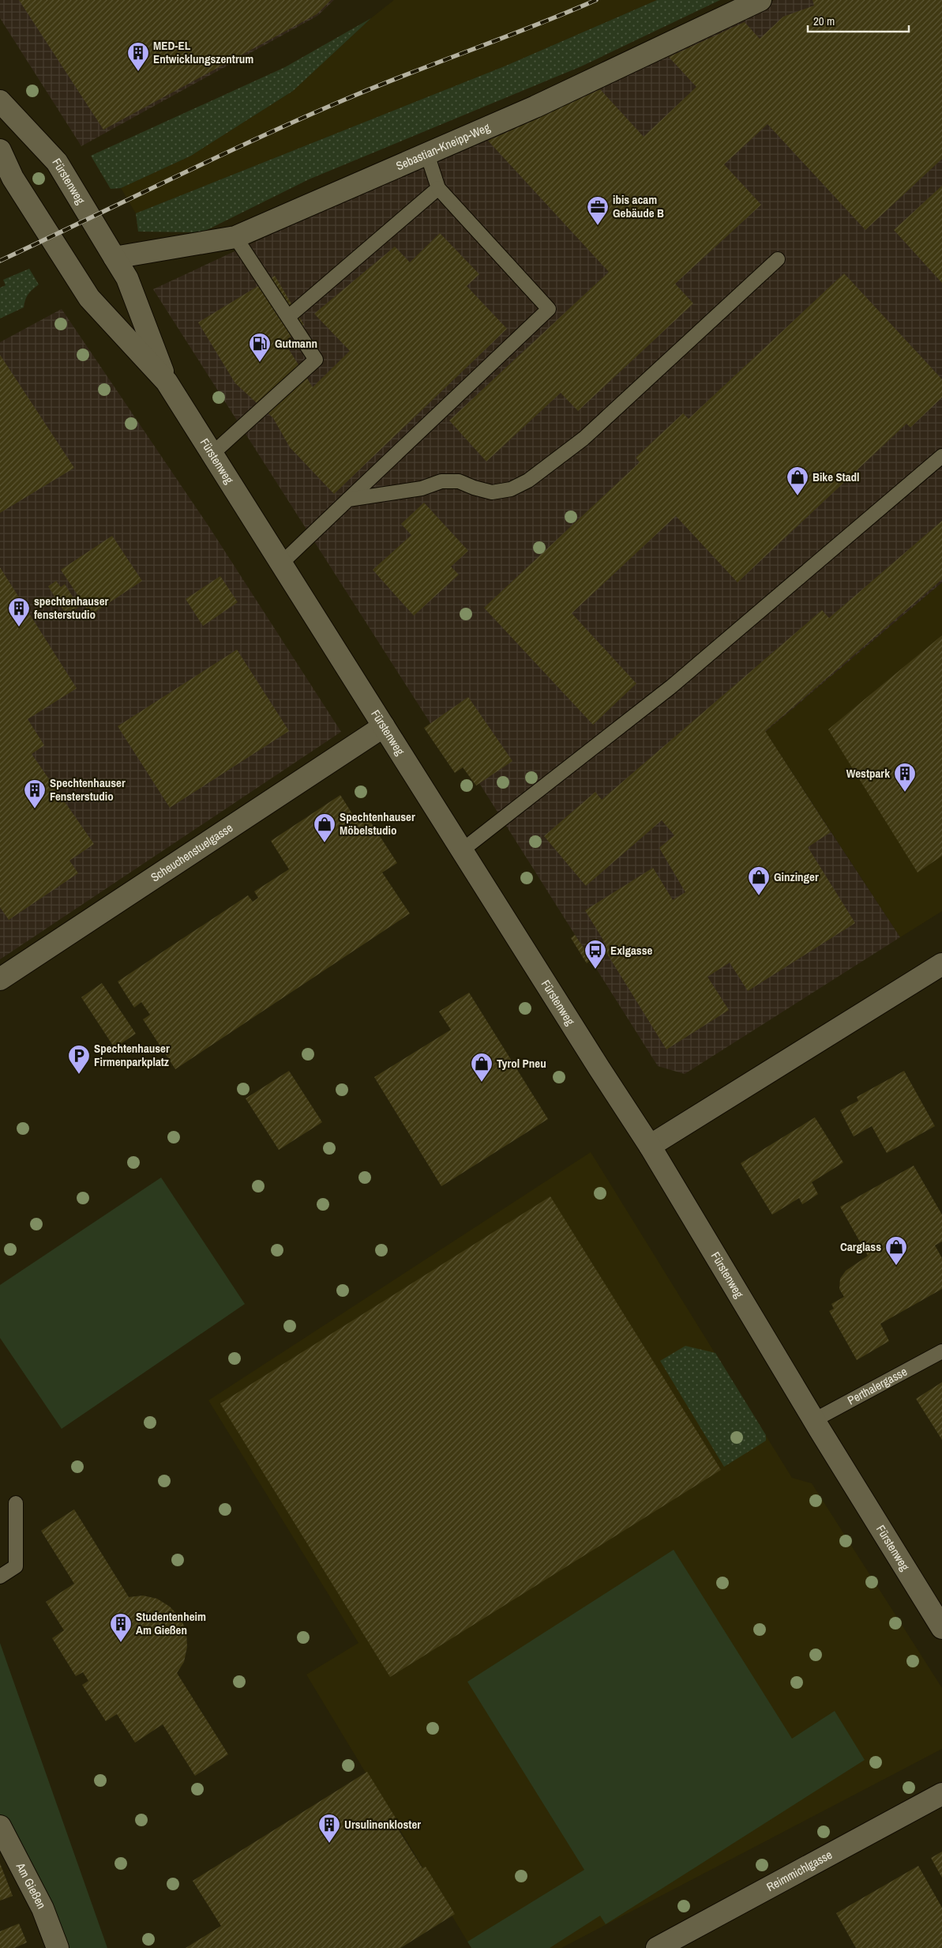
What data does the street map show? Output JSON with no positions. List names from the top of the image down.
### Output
{
  "streets": {
    "street": [
      "Sebastian-Kneipp-Weg",
      "Fürstenweg",
      "Scheuchenstuelgasse",
      "Reimmichlgasse",
      "Am Gießen"
    ],
    "lane": ["Perthalergasse"]
  },
  "crossings": [
    ["Sebastian-Kneipp-Weg", "Fürstenweg"],
    ["Fürstenweg", "Scheuchenstuelgasse"],
    ["Fürstenweg", "Perthalergasse"]
  ],
  "places": {
    "building": [
      "MED-EL Entwicklungszentrum",
      "spechtenhauser fensterstudio",
      "Westpark",
      "Spechtenhauser Fensterstudio",
      "Studentenheim Am Gießen",
      "Ursulinenkloster"
    ],
    "office": ["ibis acam Gebäude B"],
    "fuel station": ["Gutmann"],
    "shop": [
      "Bike Stadl",
      "Spechtenhauser Möbelstudio",
      "Ginzinger",
      "Tyrol Pneu",
      "Carglass"
    ],
    "bus stop": ["Exlgasse"],
    "parking": ["Spechtenhauser Firmenparkplatz"]
  },
  "scale_bar": "20 m"
}
